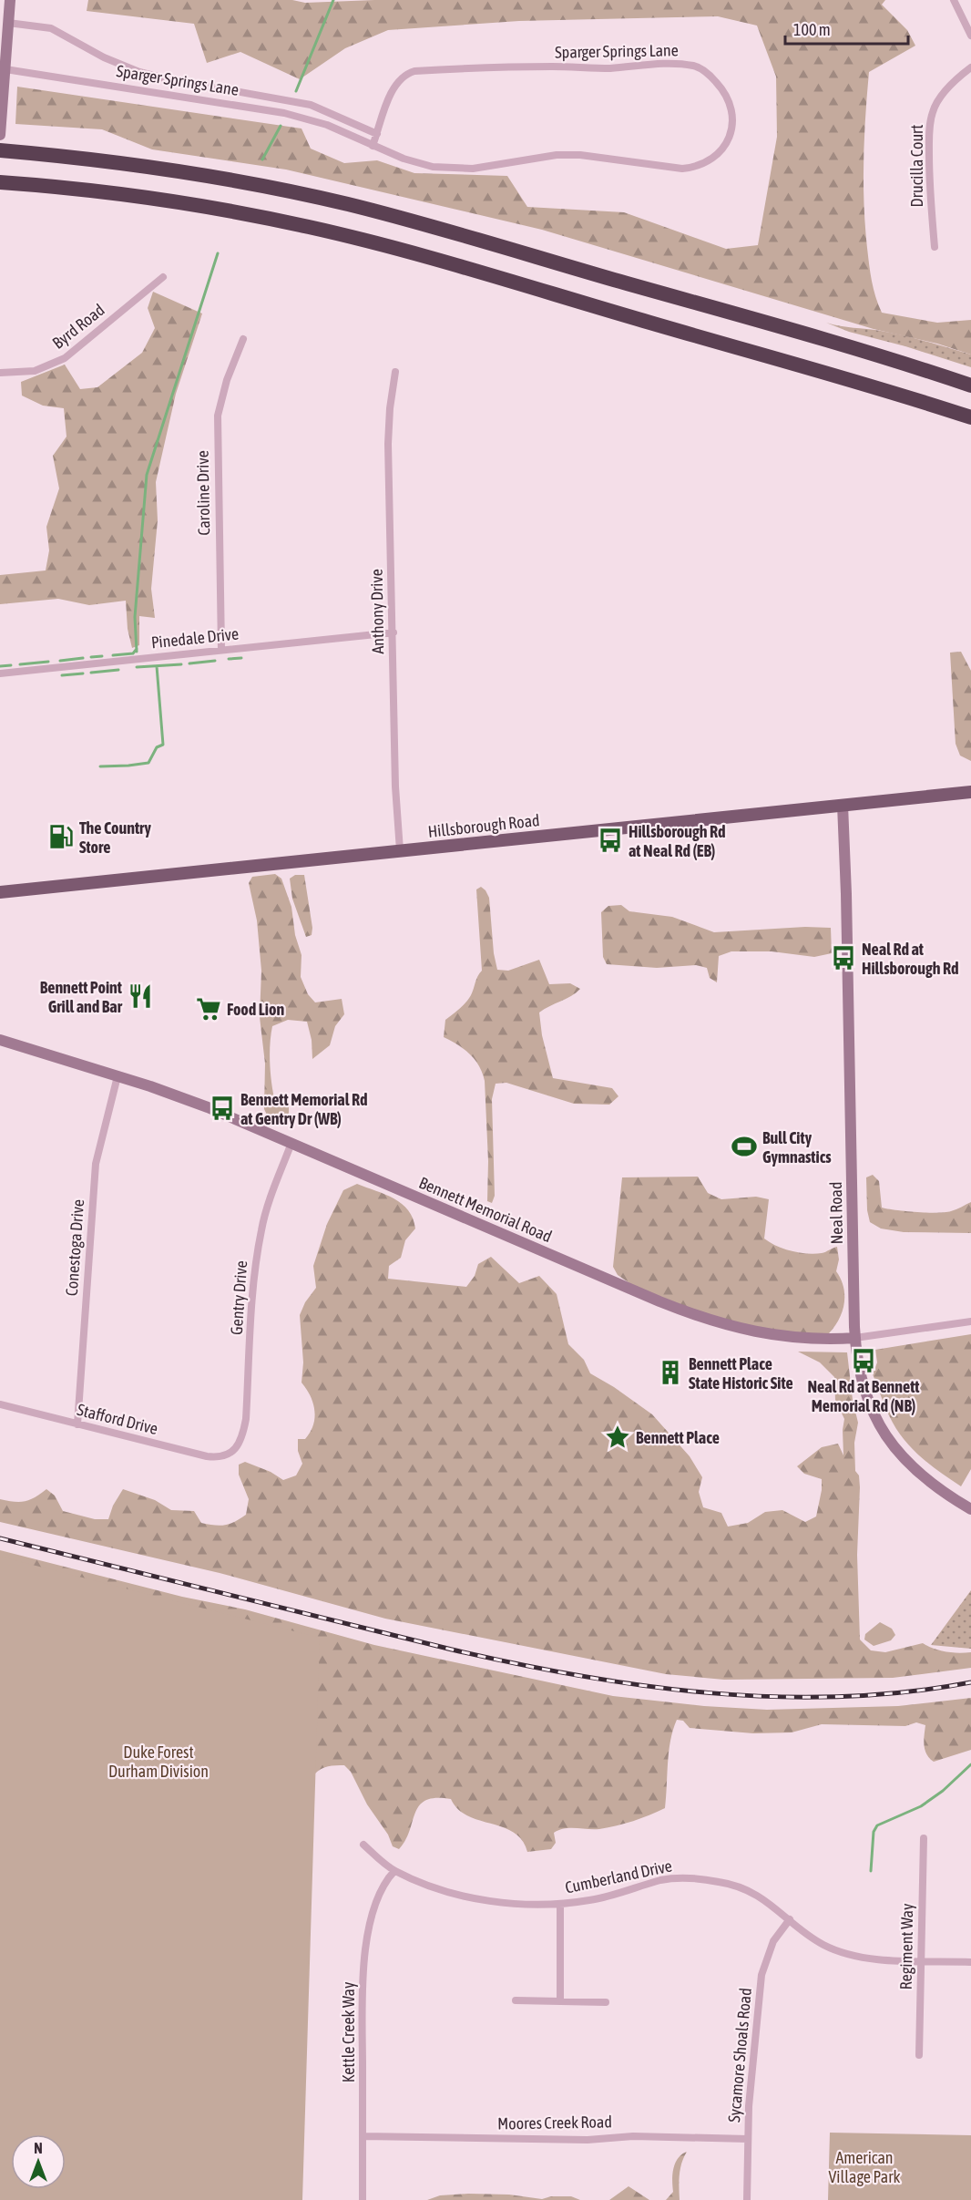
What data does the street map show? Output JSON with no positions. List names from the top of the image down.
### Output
{
  "streets": {
    "main road": ["Hillsborough Road"],
    "street": [
      "Sparger Springs Lane",
      "Drucilla Court",
      "Byrd Road",
      "Caroline Drive",
      "Anthony Drive",
      "Pinedale Drive",
      "Bennett Memorial Road",
      "Neal Road",
      "Conestoga Drive",
      "Gentry Drive",
      "Stafford Drive",
      "Cumberland Drive",
      "Regiment Way",
      "Kettle Creek Way",
      "Sycamore Shoals Road",
      "Moores Creek Road"
    ]
  },
  "crossings": [
    ["Caroline Drive", "Pinedale Drive"],
    ["Anthony Drive", "Pinedale Drive"],
    ["Anthony Drive", "Hillsborough Road"],
    ["Hillsborough Road", "Neal Road"],
    ["Bennett Memorial Road", "Neal Road"],
    ["Bennett Memorial Road", "Conestoga Drive"],
    ["Bennett Memorial Road", "Gentry Drive"],
    ["Conestoga Drive", "Stafford Drive"],
    ["Gentry Drive", "Stafford Drive"],
    ["Cumberland Drive", "Regiment Way"],
    ["Cumberland Drive", "Kettle Creek Way"],
    ["Cumberland Drive", "Sycamore Shoals Road"],
    ["Kettle Creek Way", "Moores Creek Road"],
    ["Sycamore Shoals Road", "Moores Creek Road"]
  ],
  "parks": ["Duke Forest Durham Division", "American Village Park"],
  "places": {
    "fuel station": ["The Country Store"],
    "bus stop": [
      "Hillsborough Rd at Neal Rd (EB)",
      "Neal Rd at Hillsborough Rd",
      "Bennett Memorial Rd at Gentry Dr (WB)",
      "Neal Rd at Bennett Memorial Rd (NB)"
    ],
    "restaurant": ["Bennett Point Grill and Bar"],
    "supermarket": ["Food Lion"],
    "sports": ["Bull City Gymnastics"],
    "building": ["Bennett Place State Historic Site"],
    "place": ["Bennett Place"]
  },
  "scale_bar": "100 m",
  "north": "top"
}
